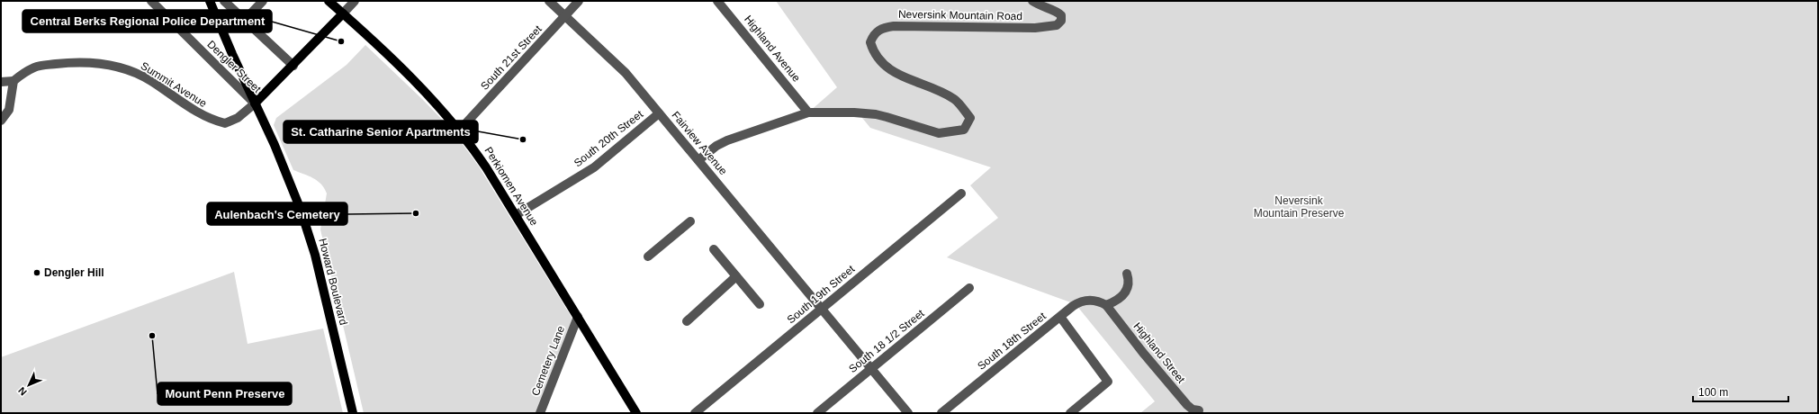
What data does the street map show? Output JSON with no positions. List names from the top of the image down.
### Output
{
  "streets": {
    "main road": ["Perkiomen Avenue", "Howard Boulevard"],
    "street": [
      "Neversink Mountain Road",
      "Highland Avenue",
      "South 21st Street",
      "Dengler Street",
      "Summit Avenue",
      "South 20th Street",
      "Fairview Avenue",
      "South 19th Street",
      "South 18 1/2 Street",
      "South 18th Street",
      "Highland Street",
      "Cemetery Lane"
    ]
  },
  "crossings": [
    ["Neversink Mountain Road", "Highland Avenue"],
    ["South 21st Street", "Fairview Avenue"],
    ["South 21st Street", "Perkiomen Avenue"],
    ["Dengler Street", "Summit Avenue"],
    ["Dengler Street", "Howard Boulevard"],
    ["Summit Avenue", "Howard Boulevard"],
    ["South 20th Street", "Fairview Avenue"],
    ["South 20th Street", "Perkiomen Avenue"],
    ["Fairview Avenue", "South 19th Street"],
    ["Fairview Avenue", "South 18 1/2 Street"],
    ["Perkiomen Avenue", "Cemetery Lane"],
    ["South 18th Street", "Highland Street"]
  ],
  "parks": ["Neversink Mountain Preserve"],
  "places": [
    "Central Berks Regional Police Department",
    "St. Catharine Senior Apartments",
    "Aulenbach's Cemetery",
    "Dengler Hill",
    "Mount Penn Preserve"
  ],
  "scale_bar": "100 m",
  "north": "bottom left"
}
